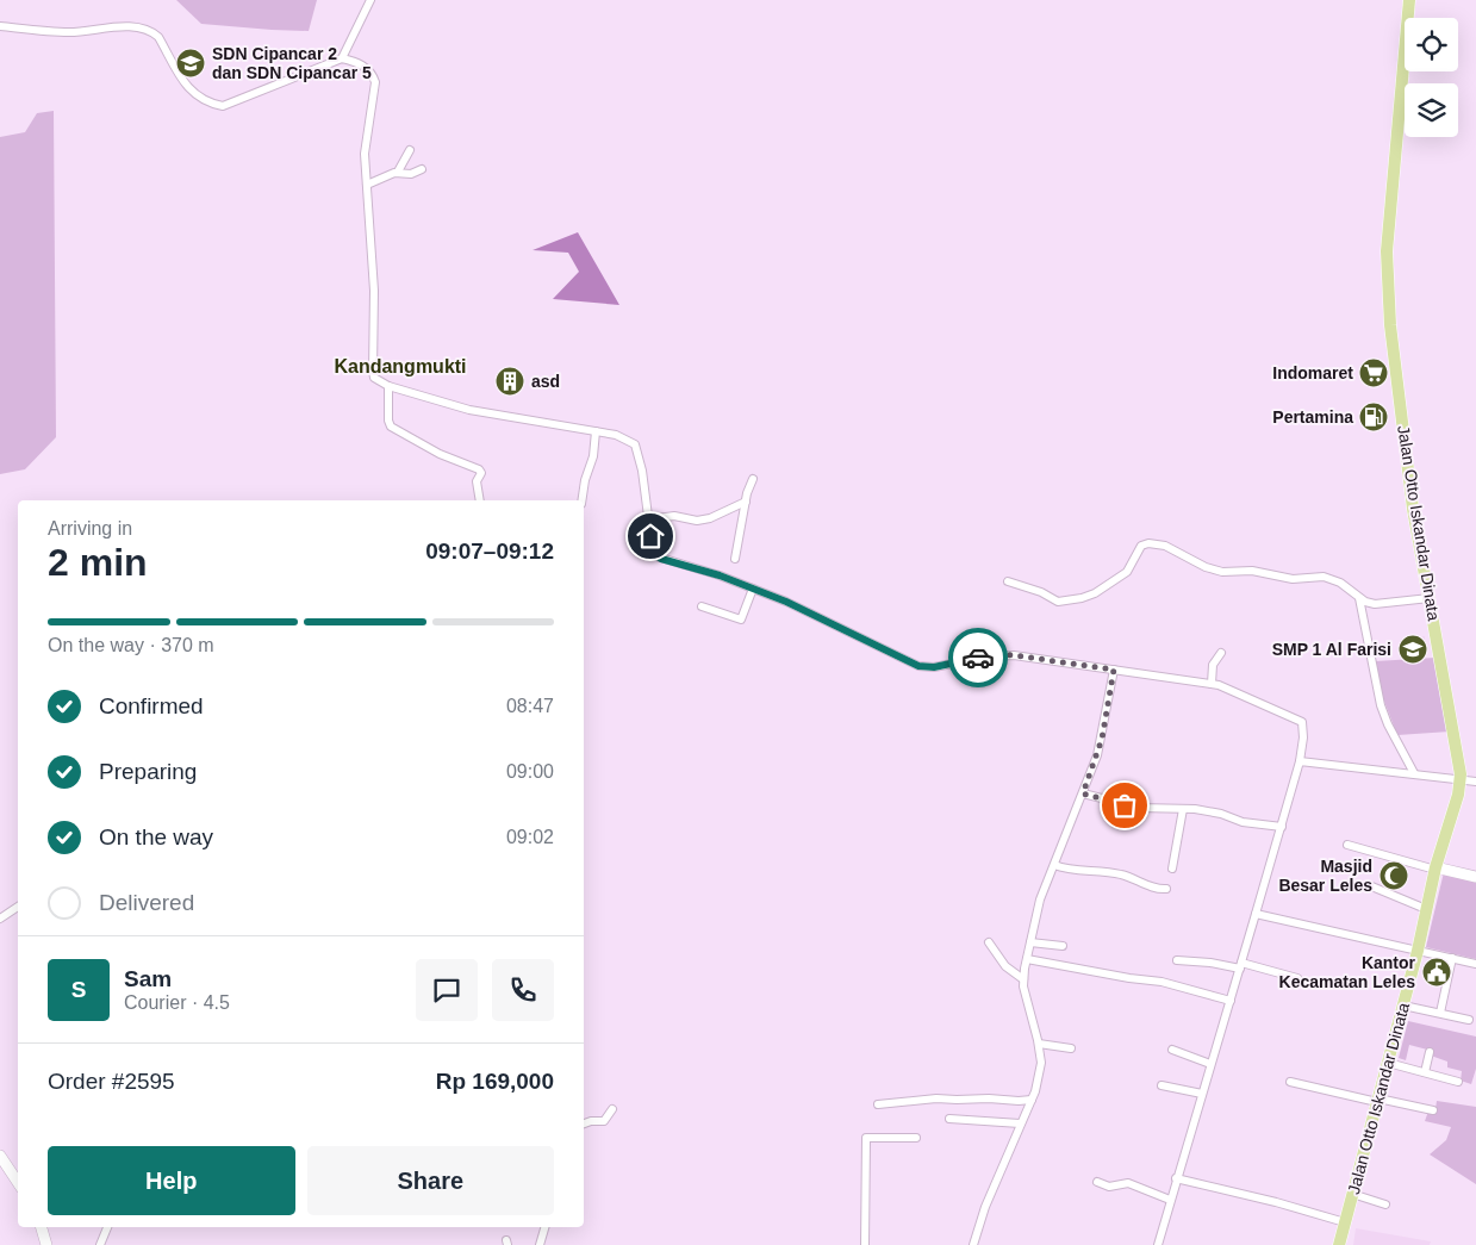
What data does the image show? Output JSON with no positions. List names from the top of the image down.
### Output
{
  "streets": {
    "main road": ["Jalan Otto Iskandar Dinata"]
  },
  "districts": ["Kandangmukti"],
  "places": {
    "school or university": ["SDN Cipancar 2 dan SDN Cipancar 5", "SMP 1 Al Farisi"],
    "supermarket": ["Indomaret"],
    "building": ["asd"],
    "fuel station": ["Pertamina"],
    "mosque": ["Masjid Besar Leles"],
    "public building": ["Kantor Kecamatan Leles"]
  },
  "page": {
    "heading": ["2 min", "Arriving in", "09:07–09:12"],
    "panel": [
      "Sam",
      "Courier · 4.5",
      "Order #2595",
      "Rp 169,000"
    ],
    "bar": "On the way · 370 m",
    "list": [
      ["Confirmed", "08:47"],
      ["Preparing", "09:00"],
      ["On the way", "09:02"],
      "Delivered"
    ],
    "round": "S",
    "buttons": ["Help", "Share"]
  }
}
